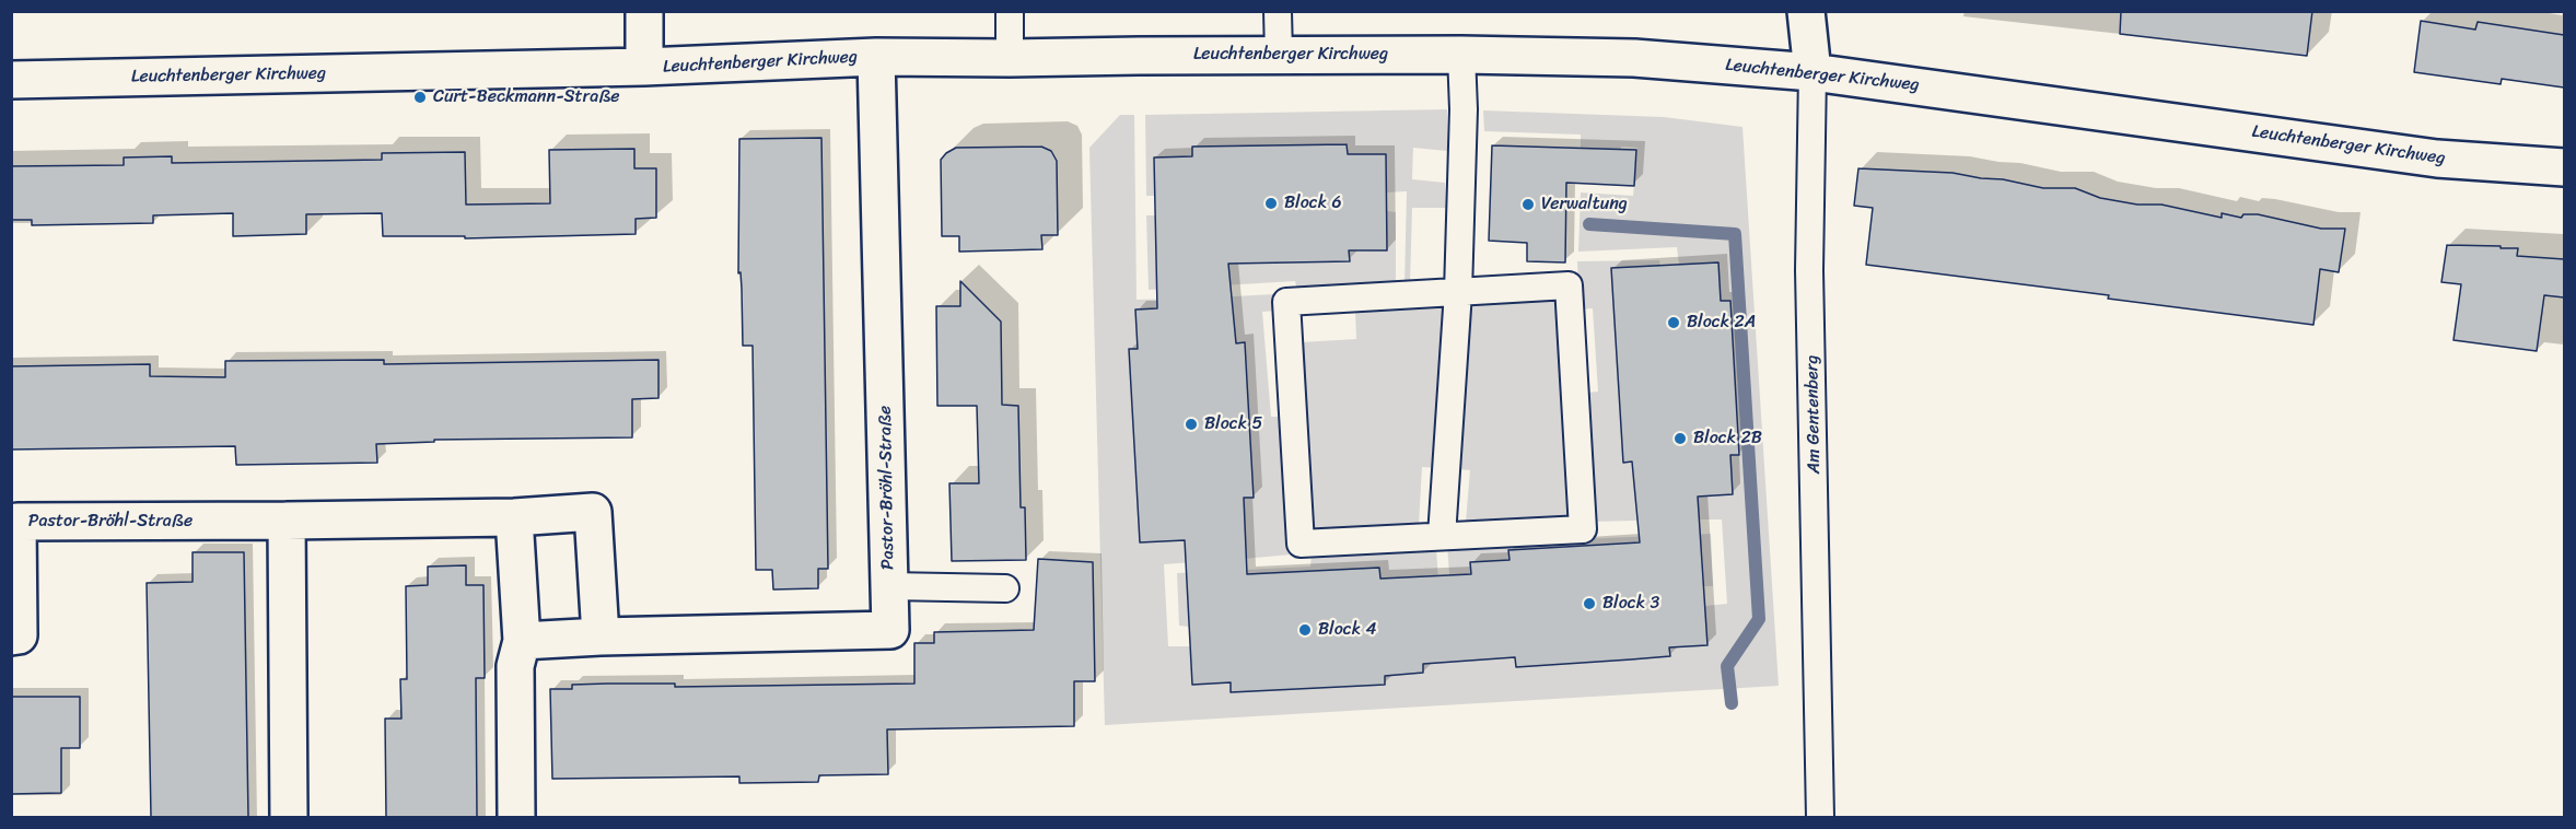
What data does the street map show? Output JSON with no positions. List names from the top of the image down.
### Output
{
  "streets": {
    "street": ["Leuchtenberger Kirchweg", "Am Gentenberg", "Pastor-Bröhl-Straße"]
  },
  "crossings": [
    ["Leuchtenberger Kirchweg", "Am Gentenberg"],
    ["Leuchtenberger Kirchweg", "Pastor-Bröhl-Straße"]
  ],
  "places": [
    "Curt-Beckmann-Straße",
    "Block 6",
    "Verwaltung",
    "Block 2A",
    "Block 5",
    "Block 2B",
    "Block 3",
    "Block 4"
  ]
}
